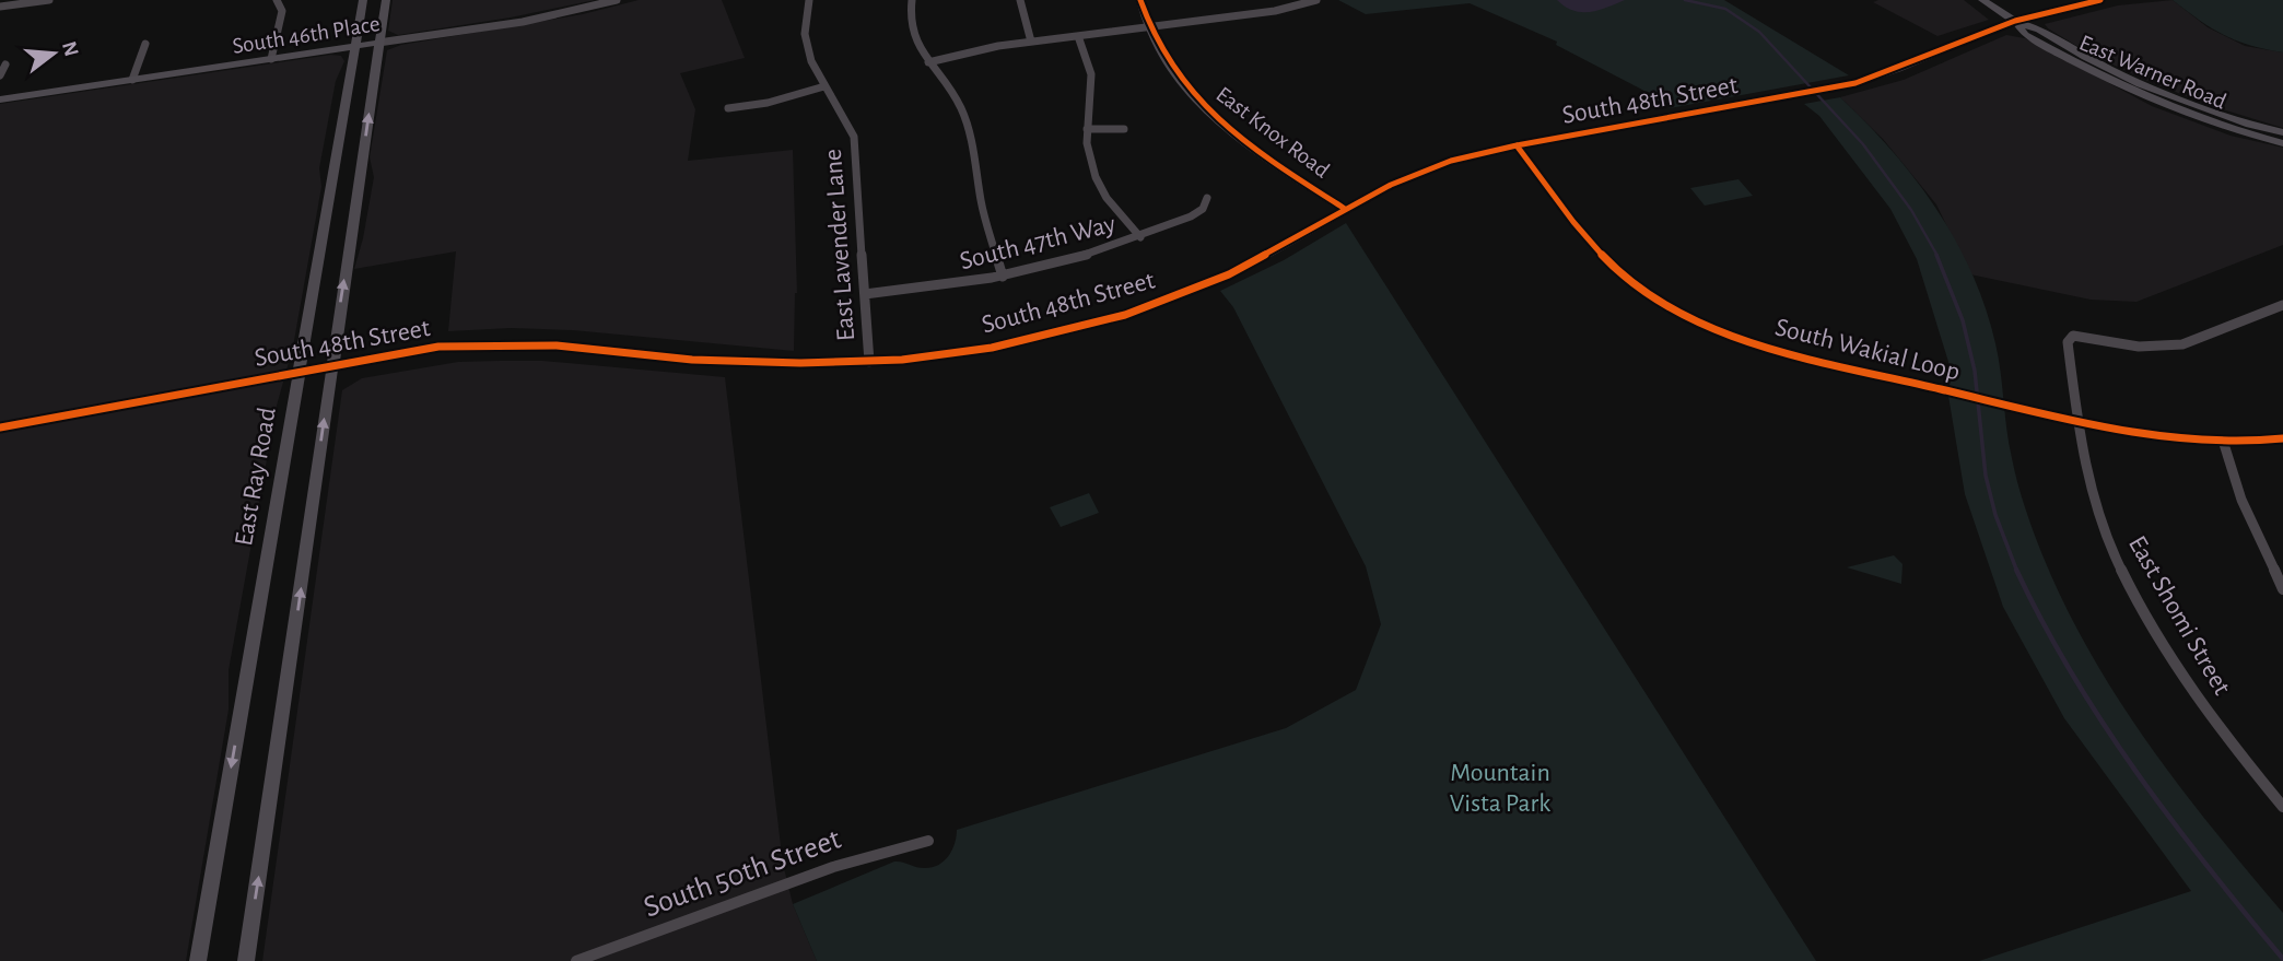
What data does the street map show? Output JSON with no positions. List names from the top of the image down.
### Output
{
  "streets": {
    "main road": [
      "South 46th Place",
      "East Warner Road",
      "South 48th Street",
      "East Knox Road",
      "East Ray Road"
    ],
    "street": [
      "South 47th Way",
      "East Lavender Lane",
      "South Wakial Loop",
      "East Shomi Street",
      "South 50th Street"
    ]
  },
  "crossings": [
    ["South 46th Place", "East Ray Road"],
    ["East Warner Road", "South 48th Street"],
    ["South 48th Street", "East Knox Road"],
    ["South 48th Street", "East Lavender Lane"],
    ["South 48th Street", "South Wakial Loop"],
    ["South 48th Street", "East Ray Road"],
    ["South 47th Way", "East Lavender Lane"],
    ["South Wakial Loop", "East Shomi Street"]
  ],
  "parks": ["Mountain Vista Park"],
  "north": "right"
}
